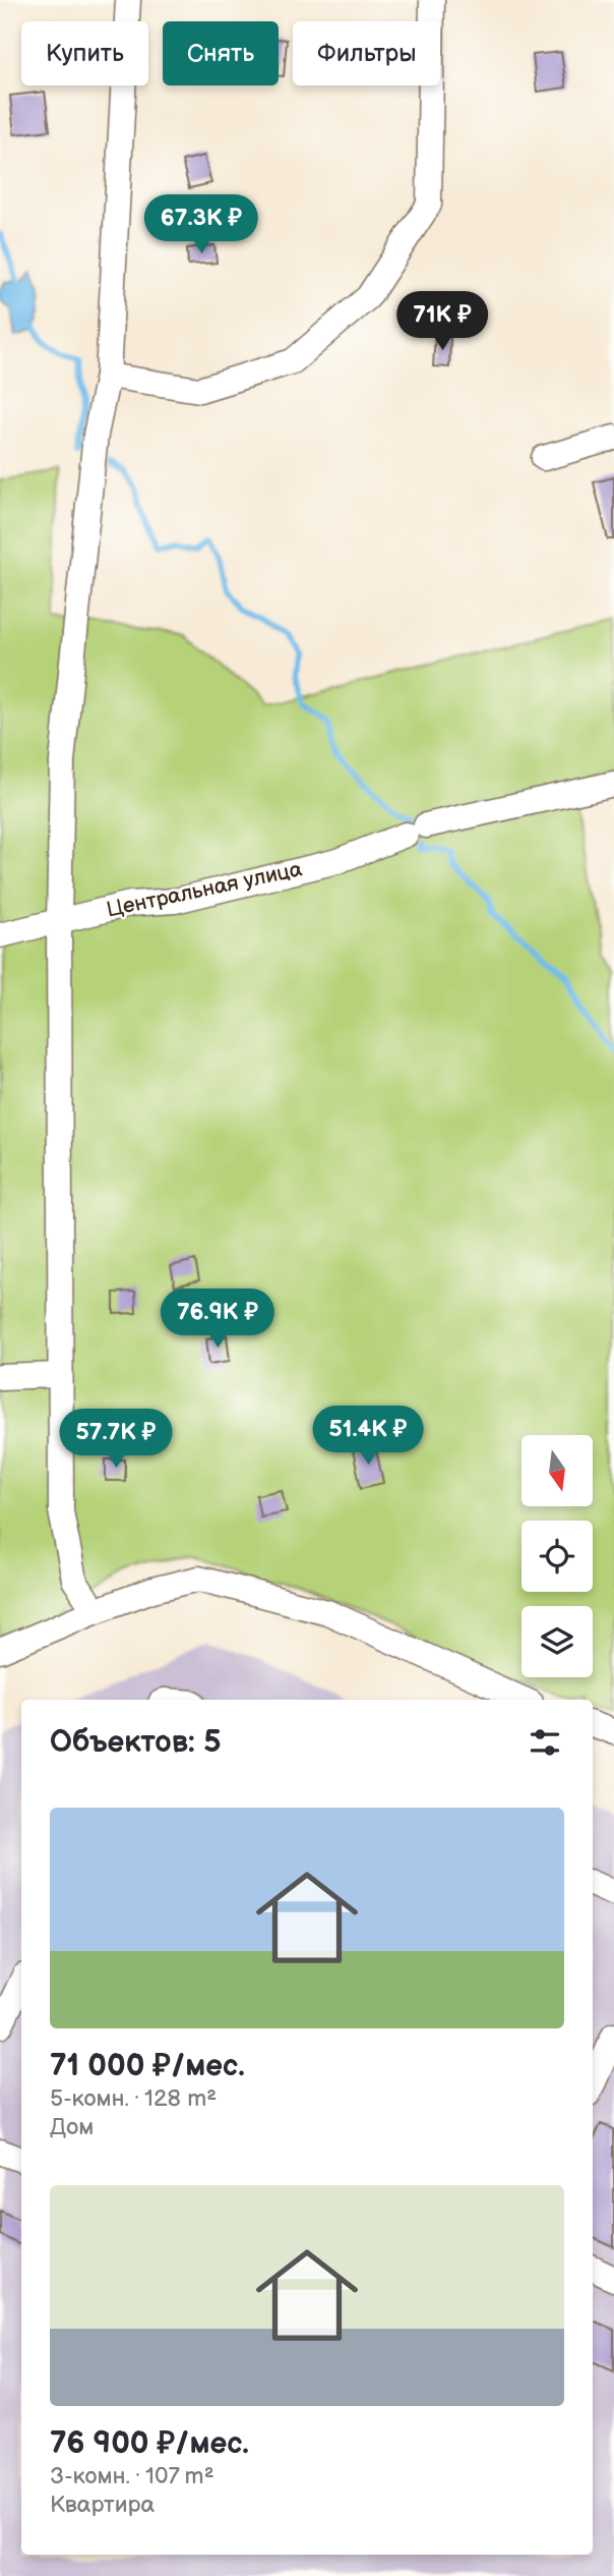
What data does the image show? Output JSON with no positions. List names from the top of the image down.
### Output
{
  "streets": {
    "street": ["Центральная улица"]
  },
  "north": "bottom",
  "page": {
    "chip": ["Купить", "Снять", "Фильтры"],
    "price": [
      "67.3K ₽",
      "71K ₽",
      "76.9K ₽",
      "51.4K ₽",
      "57.7K ₽"
    ],
    "heading": "Объектов: 5",
    "list": [
      {
        "name": "71 000 ₽/мес.",
        "note": "5-комн. · 128 m² · Дом"
      },
      {
        "name": "76 900 ₽/мес.",
        "note": "3-комн. · 107 m² · Квартира"
      }
    ]
  }
}
